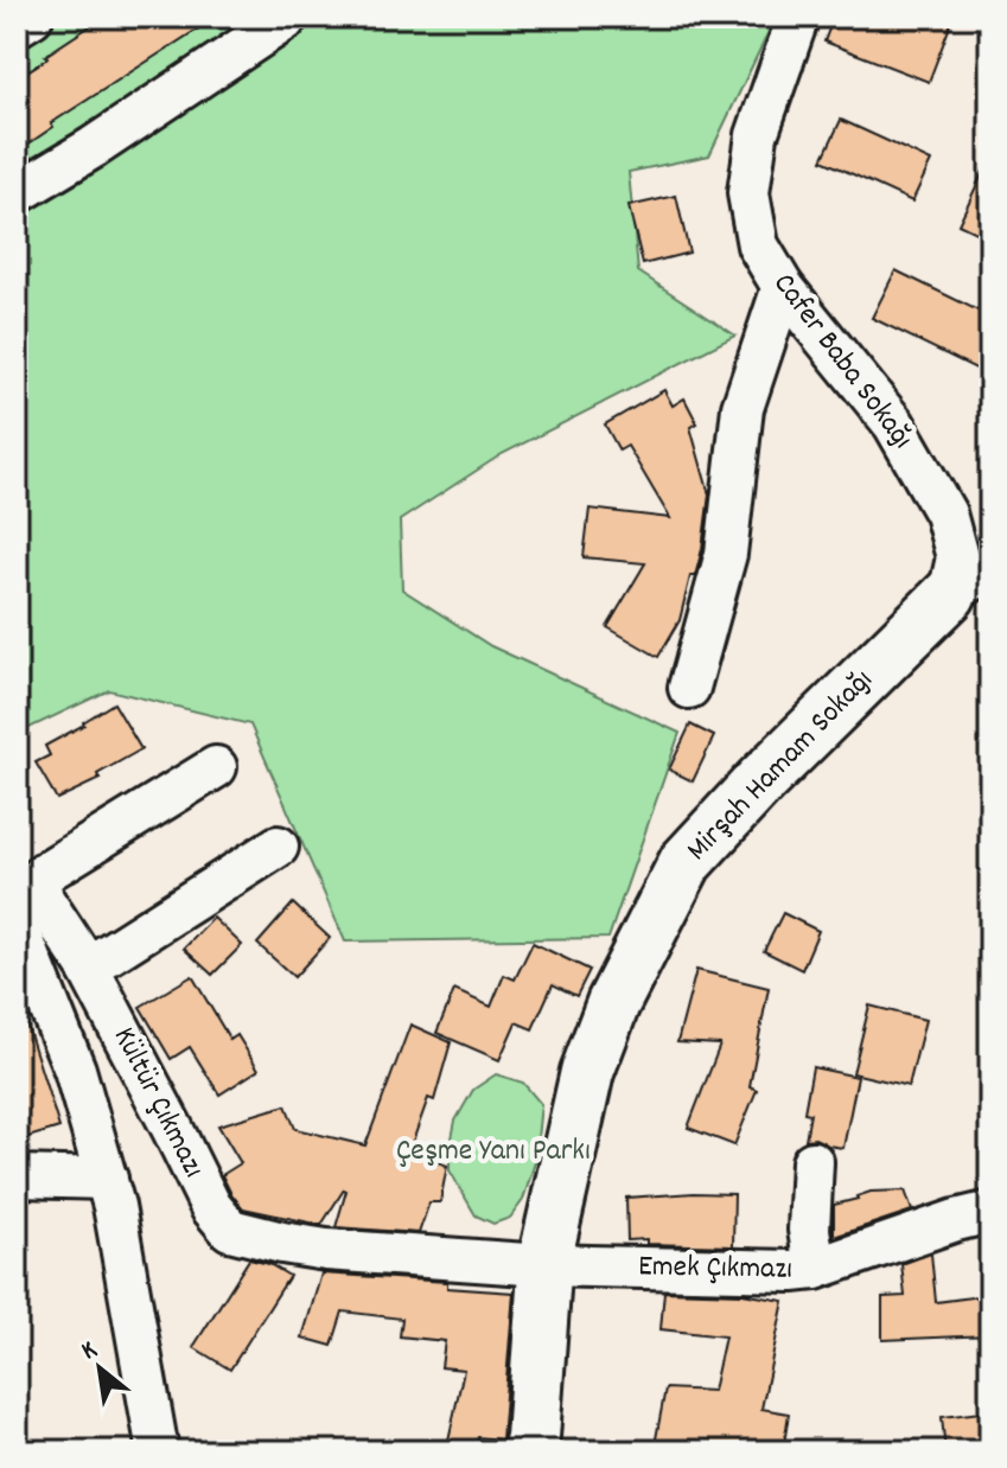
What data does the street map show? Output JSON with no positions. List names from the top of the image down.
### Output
{
  "streets": {
    "street": [
      "Cafer Baba Sokağı",
      "Mirşah Hamam Sokağı",
      "Kültür Çıkmazı",
      "Emek Çıkmazı"
    ]
  },
  "crossings": [
    ["Cafer Baba Sokağı", "Mirşah Hamam Sokağı"],
    ["Mirşah Hamam Sokağı", "Kültür Çıkmazı"],
    ["Mirşah Hamam Sokağı", "Emek Çıkmazı"],
    ["Kültür Çıkmazı", "Emek Çıkmazı"]
  ],
  "parks": ["Çeşme Yanı Parkı"],
  "north": "top left"
}
